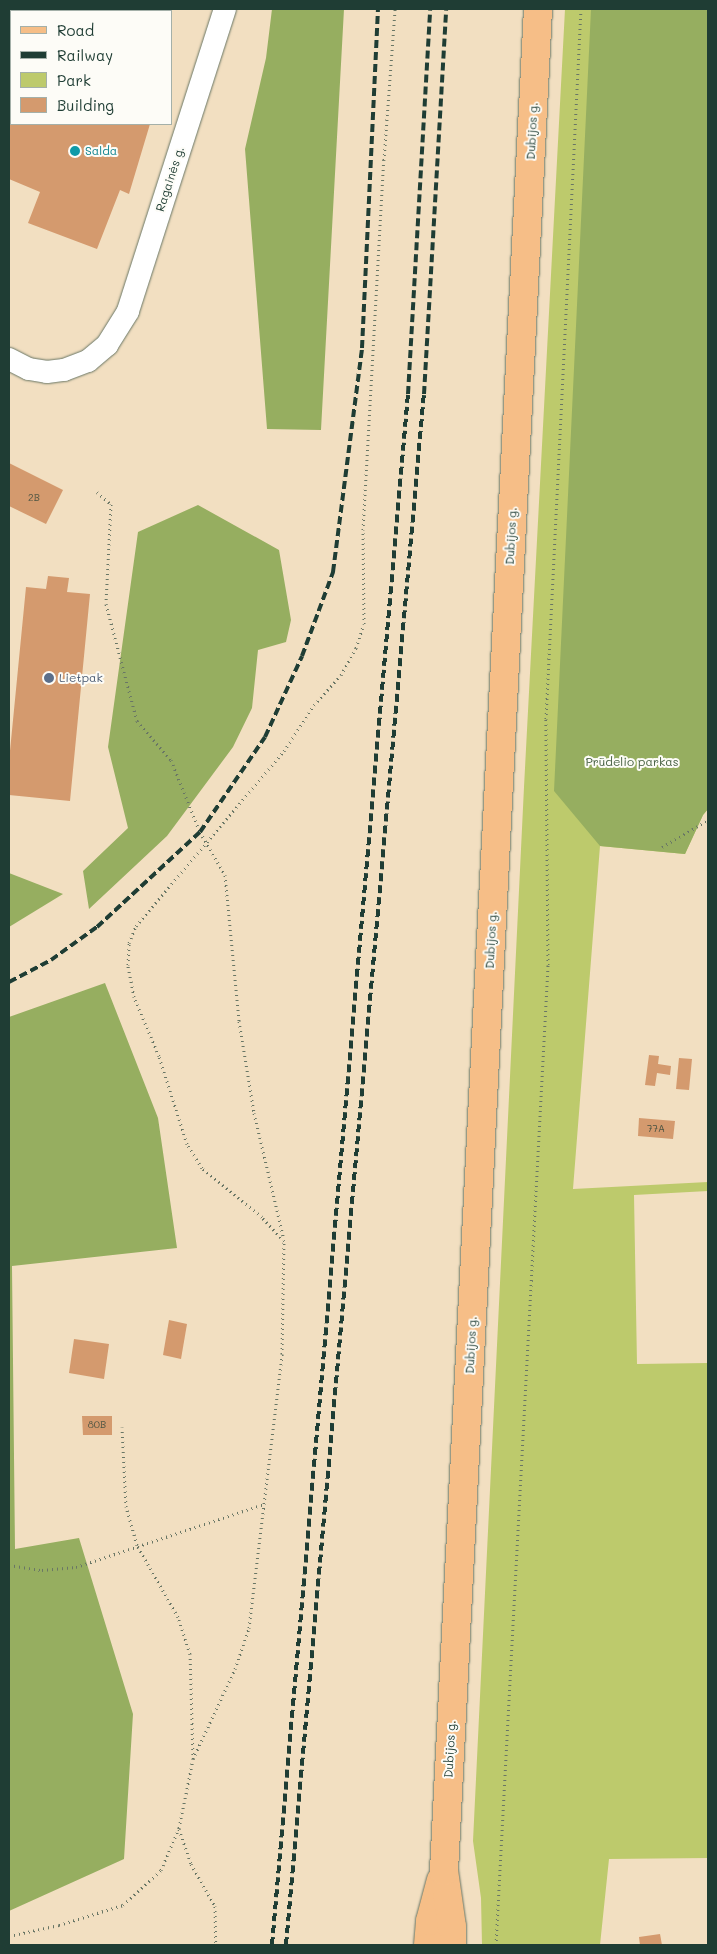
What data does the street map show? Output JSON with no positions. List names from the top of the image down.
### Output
{
  "streets": {
    "main road": ["Dubijos g."],
    "street": ["Ragainės g."]
  },
  "parks": ["Prūdelio parkas"],
  "places": ["Salda", "Lietpak"],
  "house_numbers": ["2B", "77A", "80B"],
  "legend": [
    "Road",
    "Railway",
    "Park",
    "Building"
  ]
}
